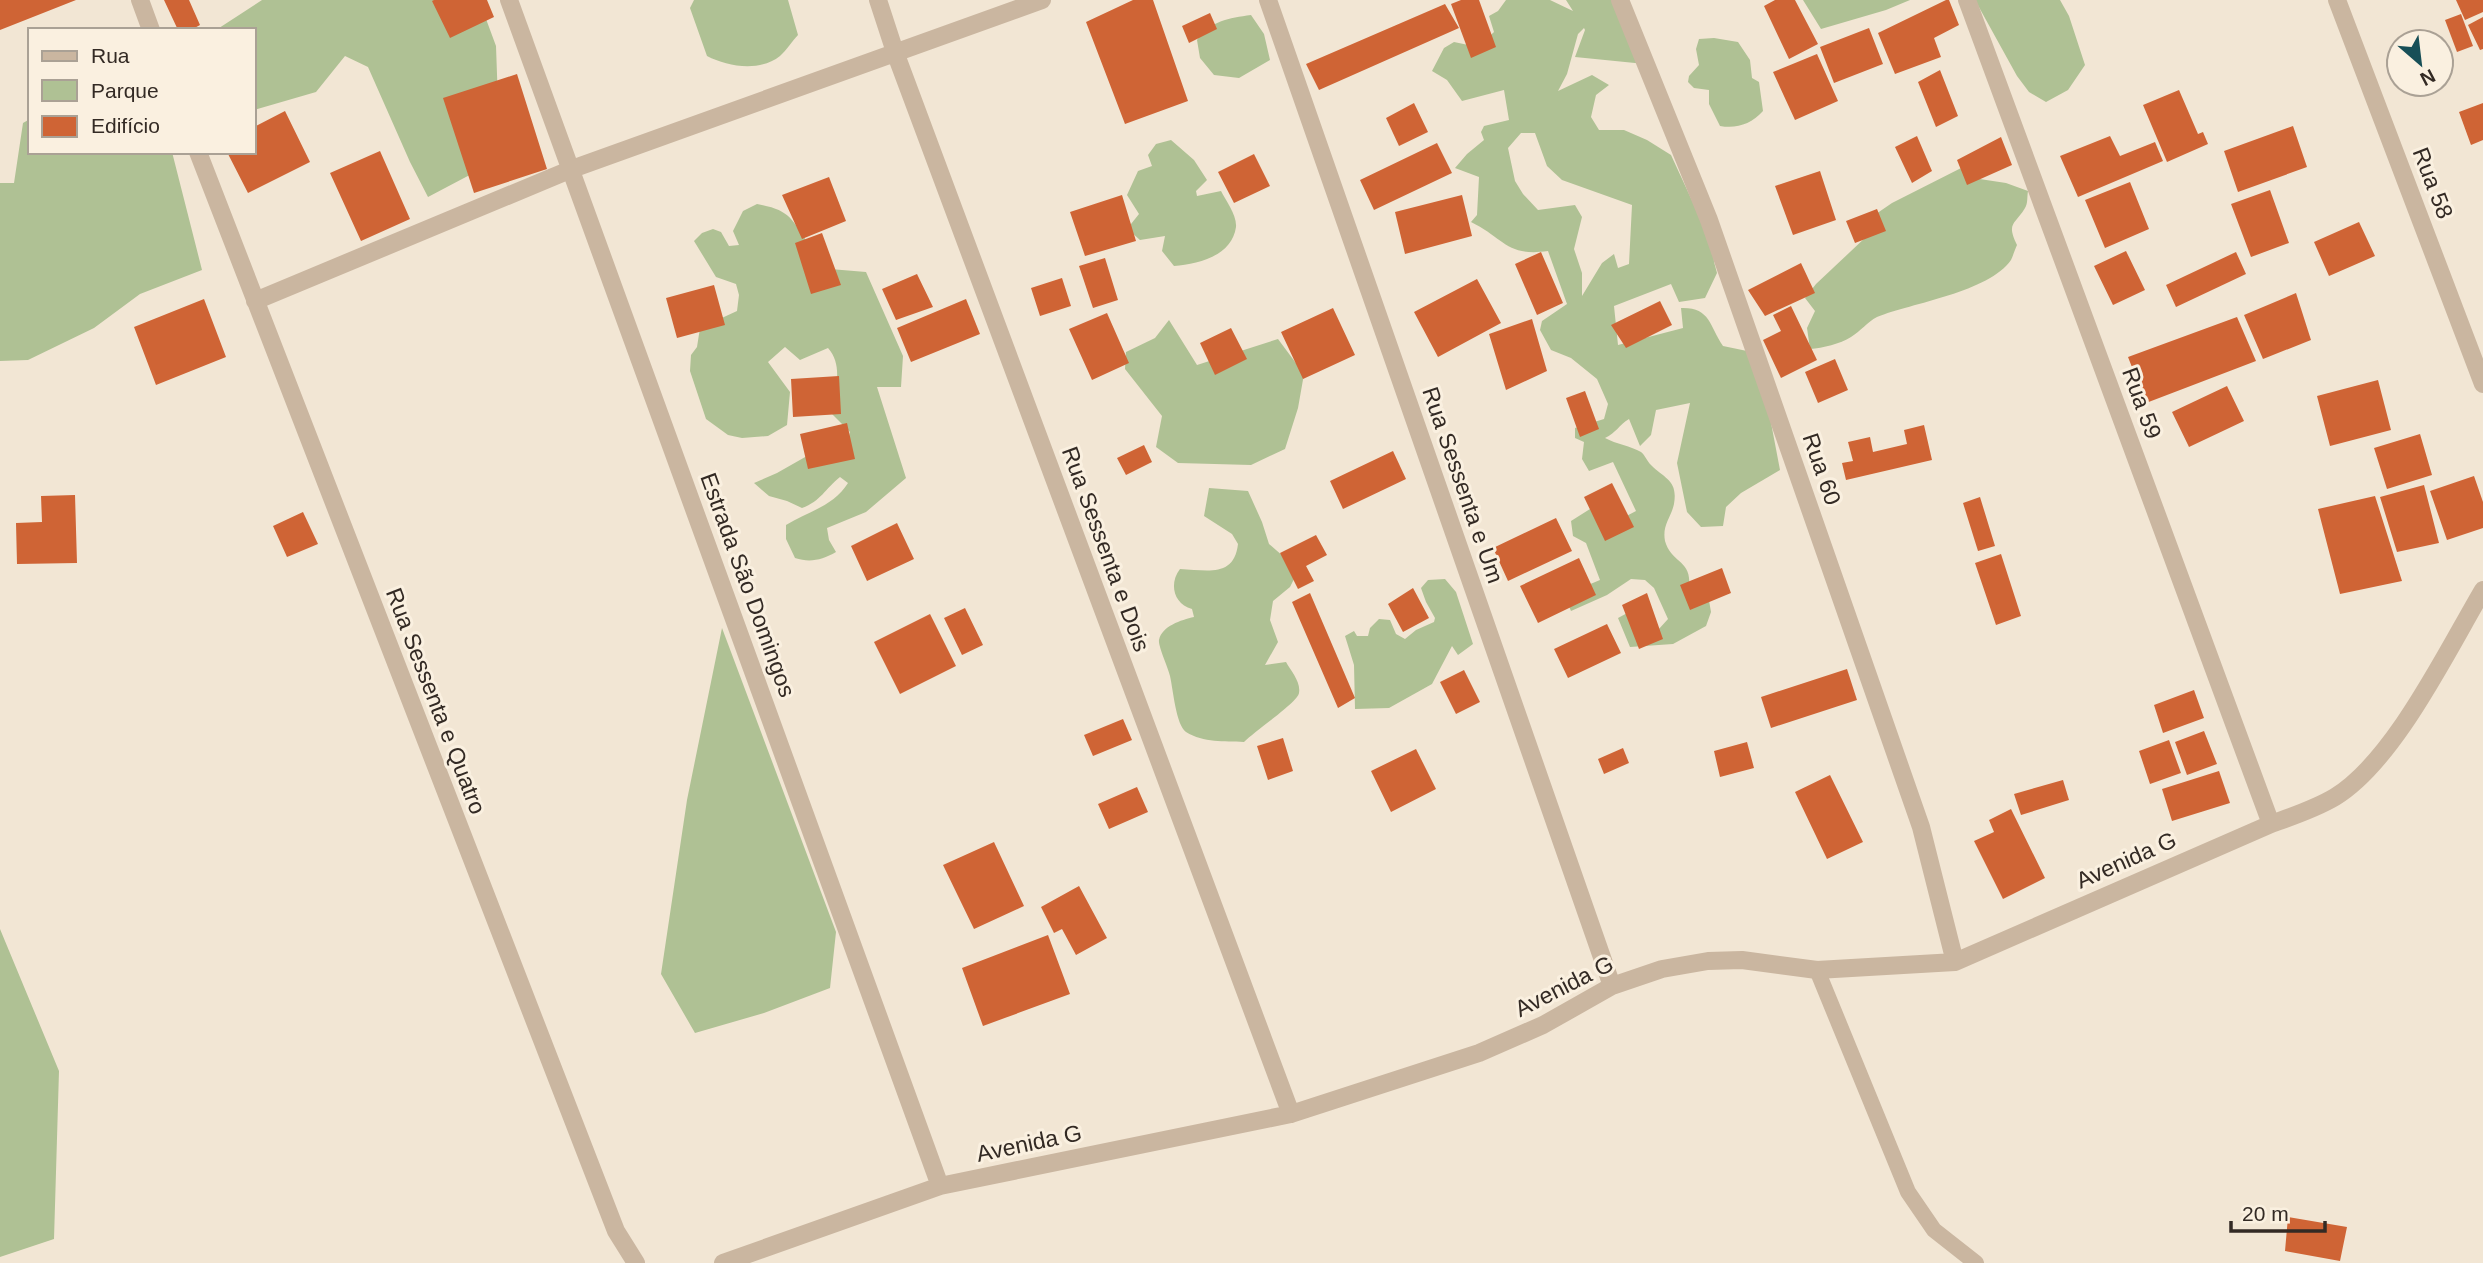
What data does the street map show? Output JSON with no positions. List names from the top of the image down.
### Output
{
  "streets": {
    "street": [
      "Rua 58",
      "Rua 59",
      "Rua 60",
      "Rua Sessenta e Um",
      "Rua Sessenta e Dois",
      "Estrada São Domingos",
      "Rua Sessenta e Quatro",
      "Avenida G"
    ]
  },
  "crossings": [
    ["Rua 59", "Avenida G"],
    ["Rua 60", "Avenida G"],
    ["Rua Sessenta e Um", "Avenida G"],
    ["Rua Sessenta e Dois", "Avenida G"],
    ["Estrada São Domingos", "Avenida G"]
  ],
  "legend": ["Rua", "Parque", "Edifício"],
  "scale_bar": "20 m",
  "north": "bottom right"
}
